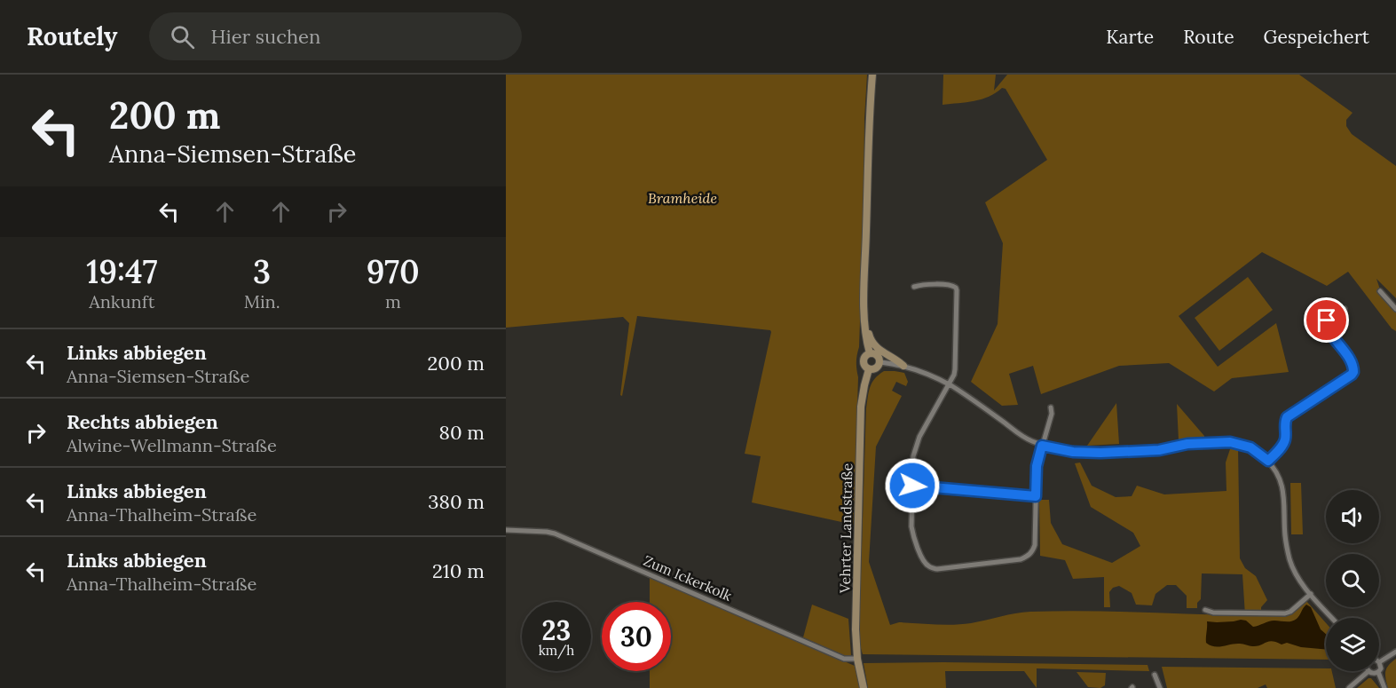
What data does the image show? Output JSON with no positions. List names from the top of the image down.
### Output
{
  "streets": {
    "main road": ["Vehrter Landstraße"],
    "street": ["Zum Ickerkolk"]
  },
  "crossings": [
    ["Vehrter Landstraße", "Zum Ickerkolk"]
  ],
  "parks": ["Bramheide"],
  "page": {
    "header": "Routely",
    "search": "Hier suchen",
    "nav": ["Karte", "Route", "Gespeichert"],
    "turn": ["200 m", "Anna-Siemsen-Straße"],
    "eta": [
      "19:47",
      "Ankunft",
      "3",
      "Min.",
      "970",
      "m"
    ],
    "list": [
      {
        "name": "Links abbiegen",
        "note": "Anna-Siemsen-Straße",
        "value": "200 m"
      },
      {
        "name": "Rechts abbiegen",
        "note": "Alwine-Wellmann-Straße",
        "value": "80 m"
      },
      {
        "name": "Links abbiegen",
        "note": "Anna-Thalheim-Straße",
        "value": "380 m"
      },
      {
        "name": "Links abbiegen",
        "note": "Anna-Thalheim-Straße",
        "value": "210 m"
      }
    ],
    "speed": "23 km/h",
    "limit": "30"
  }
}
